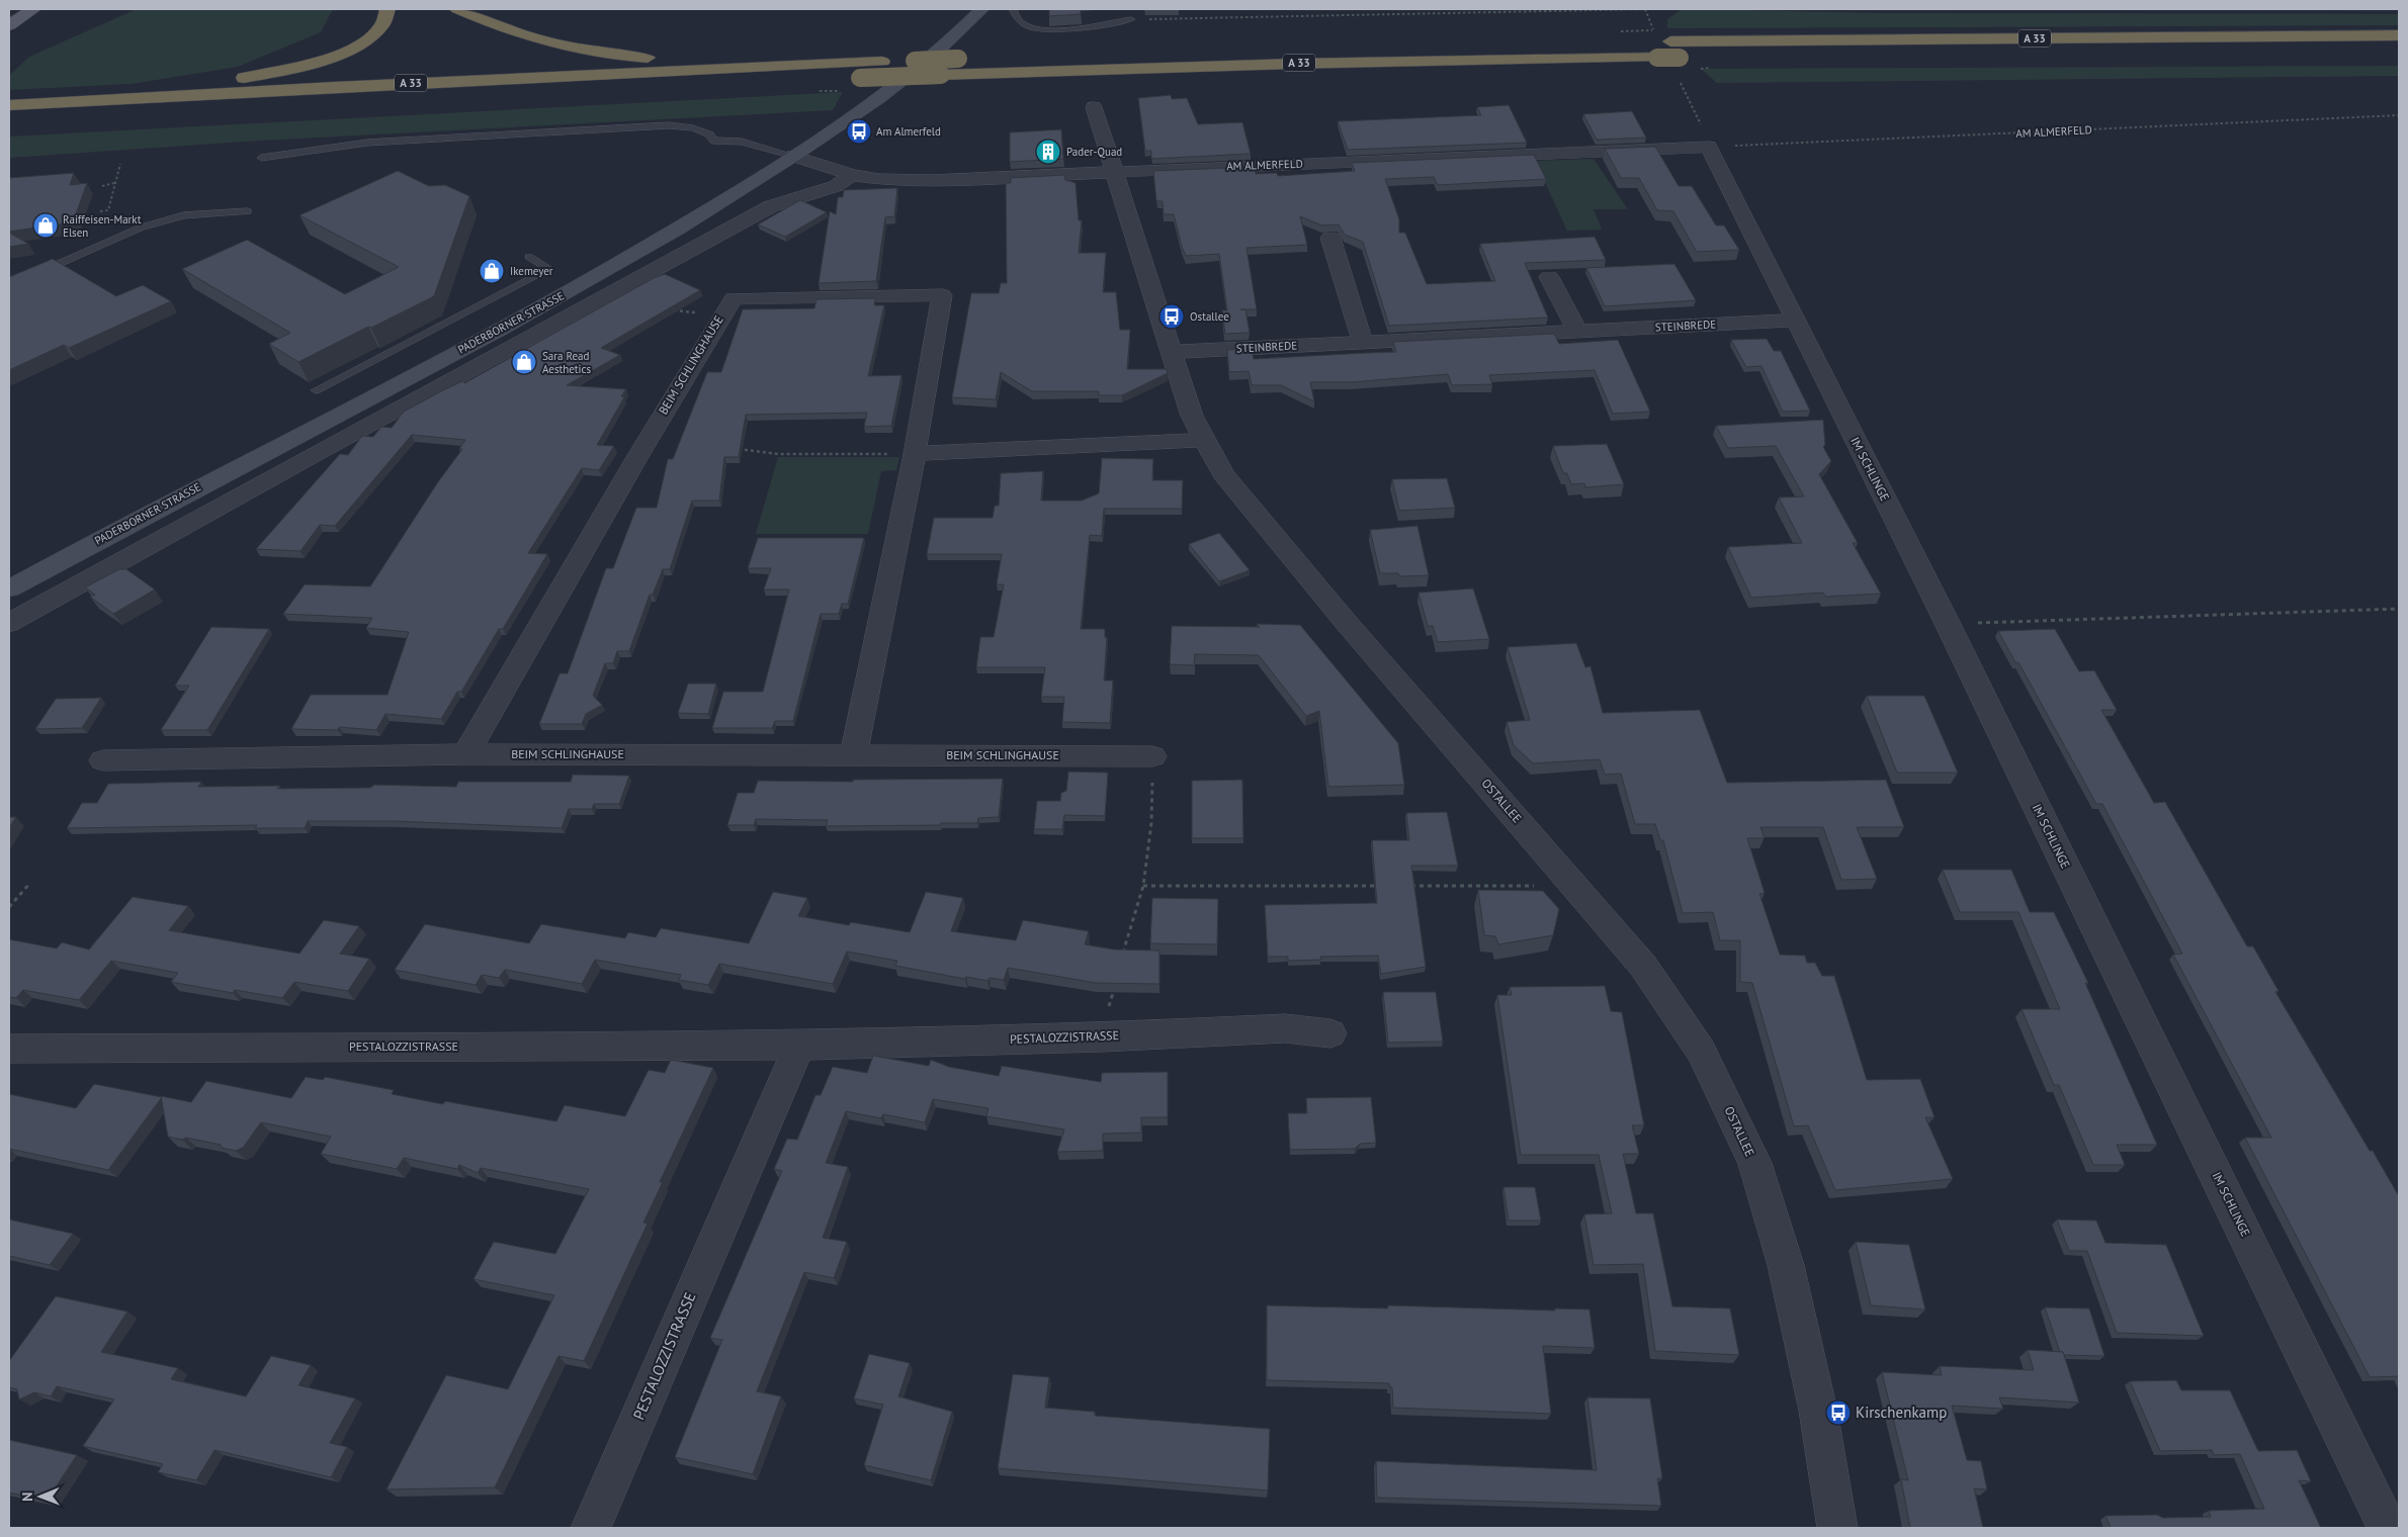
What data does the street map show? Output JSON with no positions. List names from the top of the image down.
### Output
{
  "streets": {
    "highway": ["A 33"],
    "street": [
      "AM ALMERFELD",
      "PADERBORNER STRASSE",
      "STEINBREDE",
      "BEIM SCHLINGHAUSE",
      "IM SCHLINGE",
      "OSTALLEE",
      "PESTALOZZISTRASSE"
    ]
  },
  "crossings": [
    ["AM ALMERFELD", "PADERBORNER STRASSE"],
    ["AM ALMERFELD", "IM SCHLINGE"],
    ["AM ALMERFELD", "OSTALLEE"],
    ["STEINBREDE", "IM SCHLINGE"],
    ["STEINBREDE", "OSTALLEE"]
  ],
  "places": {
    "bus stop": ["Am Almerfeld", "Ostallee", "Kirschenkamp"],
    "building": ["Pader-Quad"],
    "shop": ["Raiffeisen-Markt Elsen", "Ikemeyer", "Sara Read Aesthetics"]
  },
  "north": "left"
}
